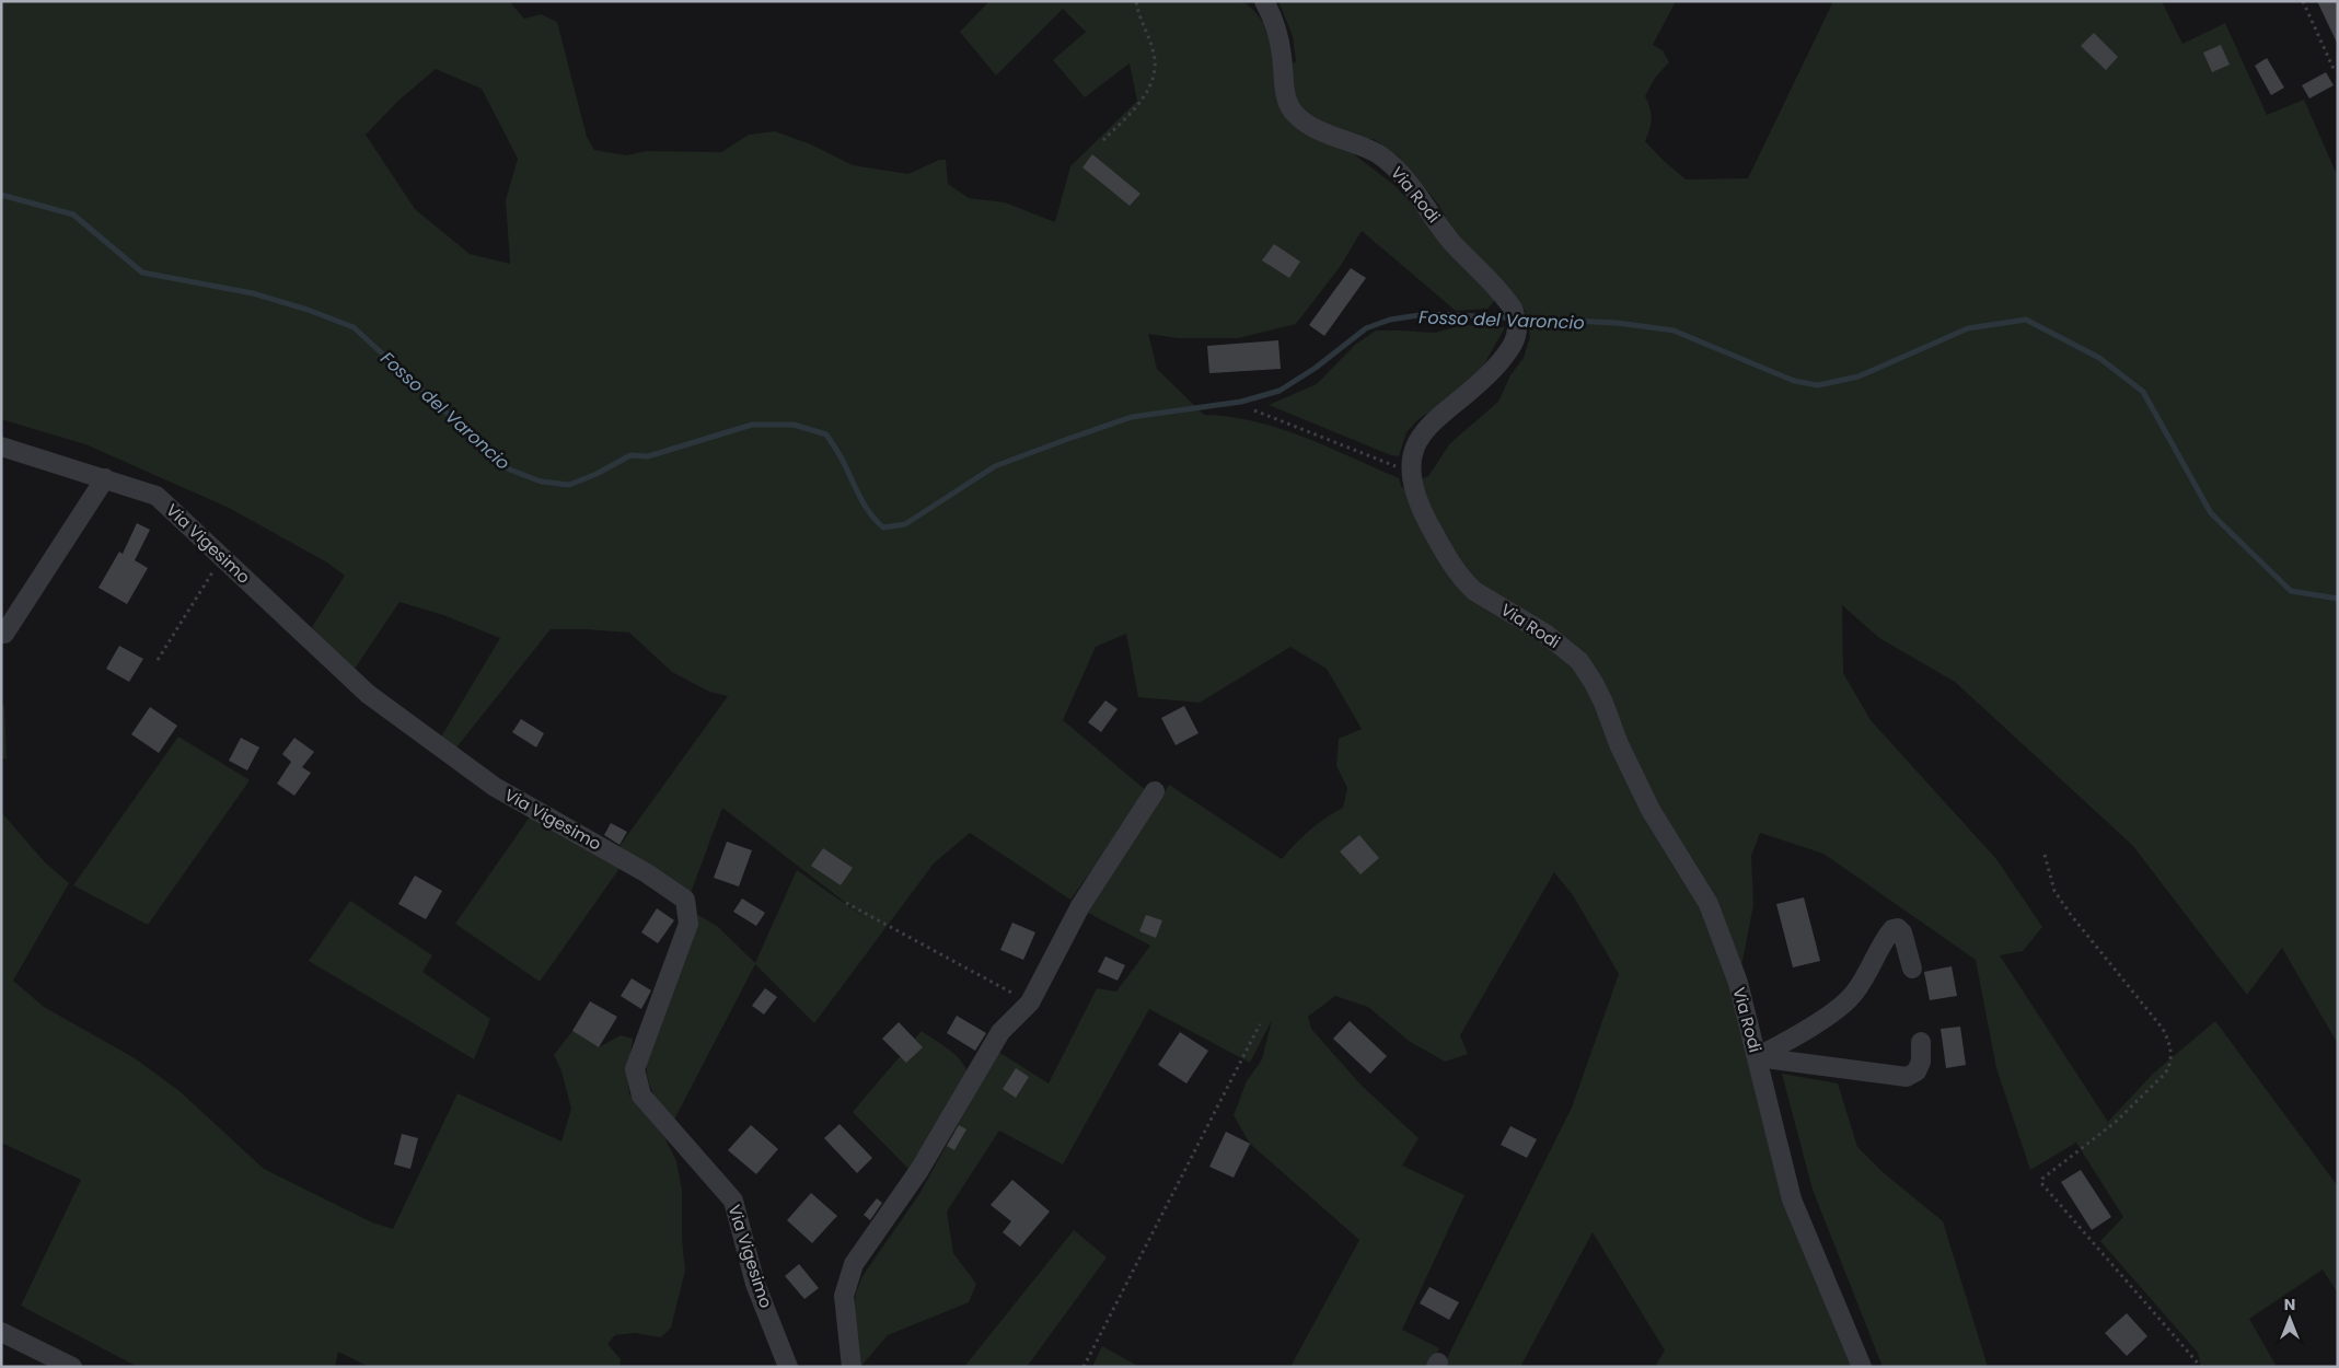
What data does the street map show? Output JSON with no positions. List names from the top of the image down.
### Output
{
  "streets": {
    "street": ["Via Rodi", "Via Vigesimo"]
  },
  "water": ["Fosso del Varoncio"],
  "north": "top"
}
